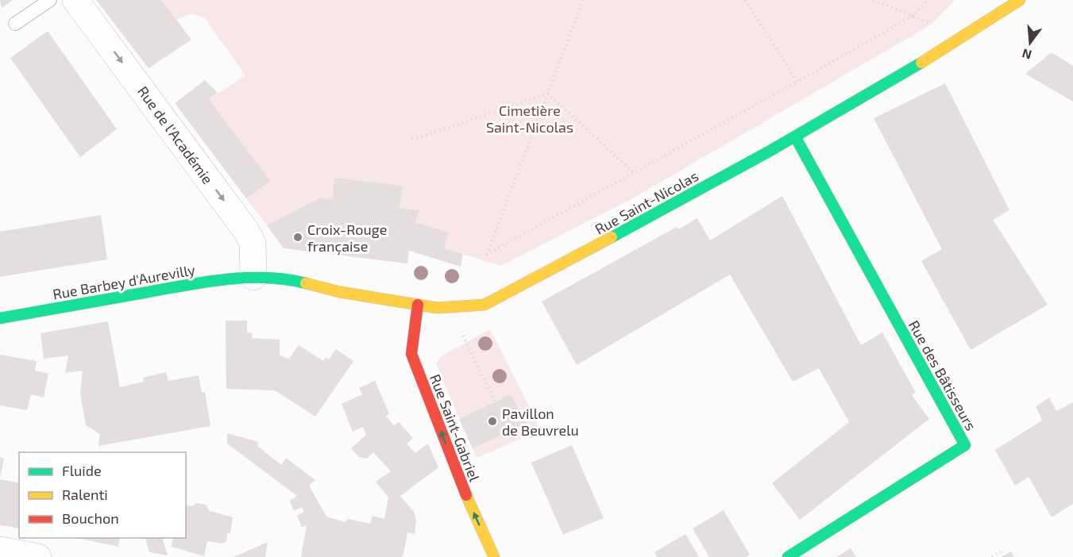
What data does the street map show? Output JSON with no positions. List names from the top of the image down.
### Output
{
  "streets": {
    "street": [
      "Rue de l'Académie",
      "Rue Saint-Nicolas",
      "Rue Barbey d'Aurevilly",
      "Rue des Bâtisseurs",
      "Rue Saint-Gabriel"
    ]
  },
  "crossings": [
    ["Rue de l'Académie", "Rue Saint-Nicolas"],
    ["Rue de l'Académie", "Rue Barbey d'Aurevilly"],
    ["Rue Saint-Nicolas", "Rue Barbey d'Aurevilly"],
    ["Rue Saint-Nicolas", "Rue des Bâtisseurs"],
    ["Rue Saint-Nicolas", "Rue Saint-Gabriel"]
  ],
  "one_way": ["Rue de l'Académie", "Rue Saint-Gabriel"],
  "parks": ["Cimetière Saint-Nicolas"],
  "places": ["Croix-Rouge française", "Pavillon de Beuvrelu"],
  "legend": ["Fluide", "Ralenti", "Bouchon"],
  "north": "bottom"
}
